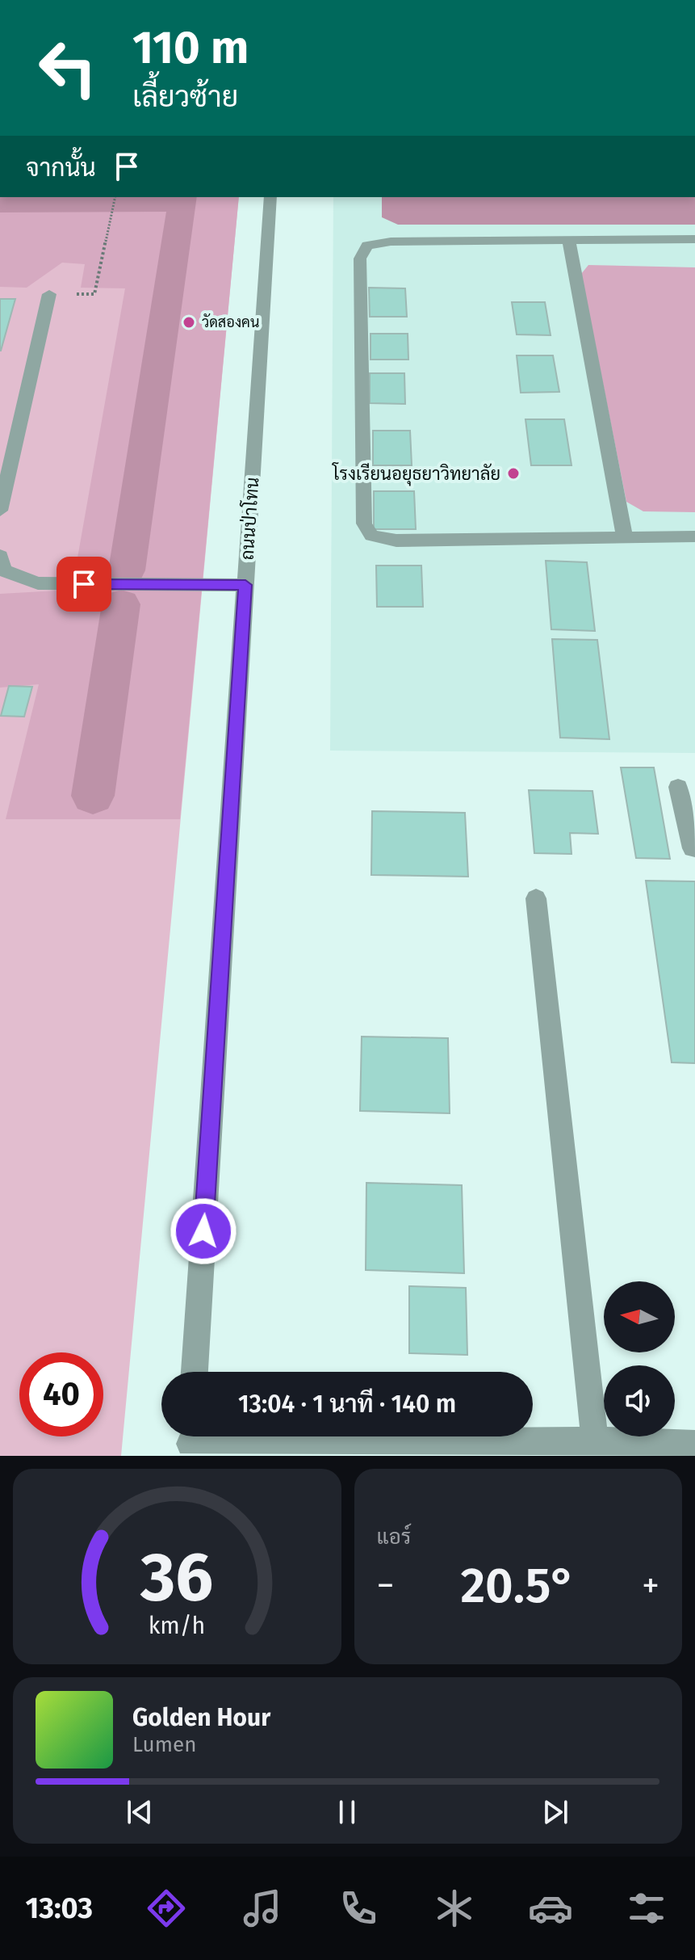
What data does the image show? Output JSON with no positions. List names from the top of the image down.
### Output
{
  "streets": {
    "street": ["ถนนป่าโทน"]
  },
  "places": ["วัดสองคน", "โรงเรียนอยุธยาวิทยาลัย"],
  "north": "left",
  "page": {
    "turn": ["110 m", "เลี้ยวซ้าย"],
    "then": "จากนั้น",
    "limit": "40",
    "trip": "13:04 · 1 นาที · 140 m",
    "tile": "แอร์",
    "heat": ["−", "20.5°", "+"],
    "song": ["Golden Hour", "Lumen"],
    "tabs": "13:03",
    "gauge": ["36", "km/h"]
  }
}
